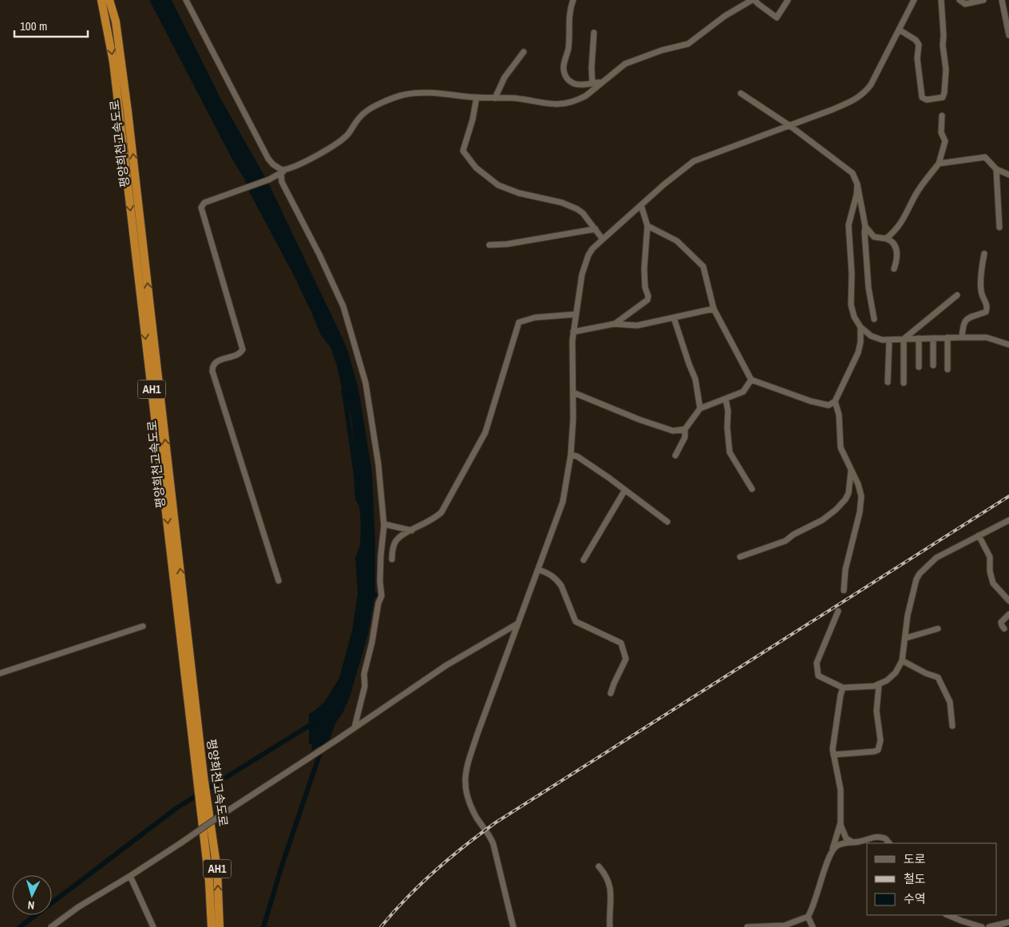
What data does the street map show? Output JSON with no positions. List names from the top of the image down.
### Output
{
  "streets": {
    "highway": ["평양희천고속도로", "AH1"]
  },
  "legend": ["도로", "철도", "수역"],
  "scale_bar": "100 m",
  "north": "bottom"
}
